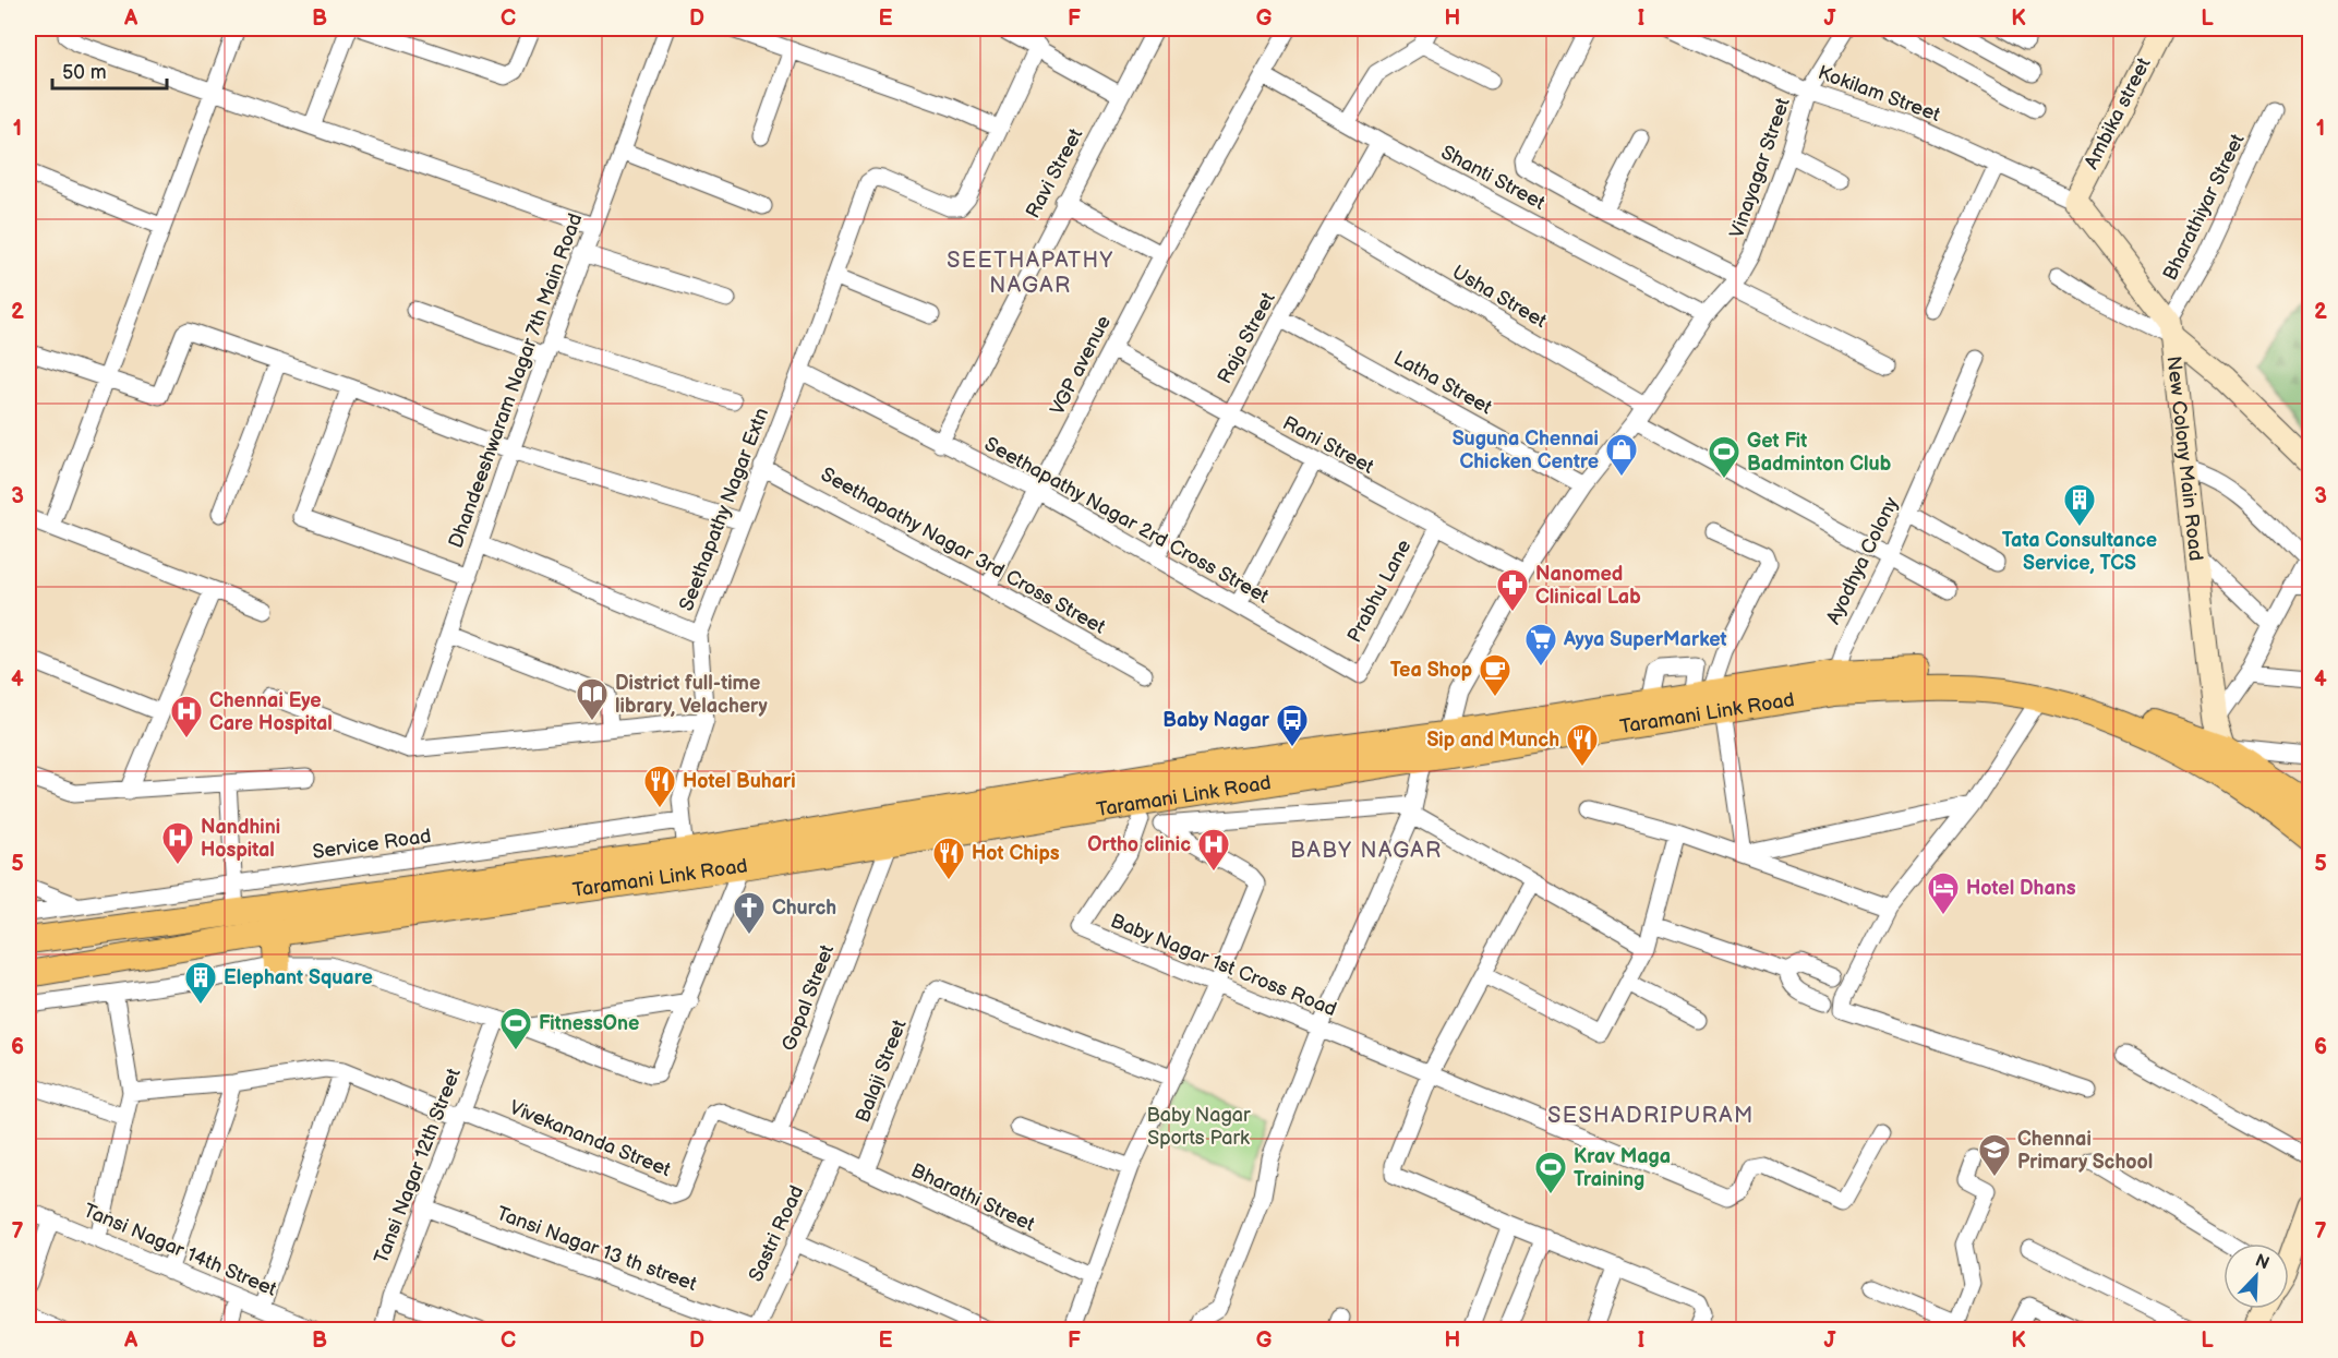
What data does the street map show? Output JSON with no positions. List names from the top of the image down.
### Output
{
  "streets": {
    "main road": ["Taramani Link Road"],
    "street": [
      "Kokilam Street",
      "Ambika street",
      "Vinayagar Street",
      "Ravi Street",
      "Shanti Street",
      "Bharathiyar Street",
      "Usha Street",
      "Raja Street",
      "VGP avenue",
      "Dhandeeshwaram Nagar 7th Main Road",
      "Latha Street",
      "Rani Street",
      "New Colony Main Road",
      "Seethapathy Nagar Extn",
      "Seethapathy Nagar 2rd Cross Street",
      "Seethapathy Nagar 3rd Cross Street",
      "Ayodhya Colony",
      "Prabhu Lane",
      "Service Road",
      "Baby Nagar 1st Cross Road",
      "Gopal Street",
      "Balaji Street",
      "Vivekananda Street",
      "Tansi Nagar 12th Street",
      "Bharathi Street",
      "Sastri Road",
      "Tansi Nagar 13 th street",
      "Tansi Nagar 14th Street"
    ]
  },
  "crossings": [
    ["Kokilam Street", "Ambika street"],
    ["Kokilam Street", "Vinayagar Street"],
    ["Vinayagar Street", "Shanti Street"],
    ["Vinayagar Street", "Usha Street"],
    ["Vinayagar Street", "Latha Street"],
    ["Vinayagar Street", "Rani Street"],
    ["Vinayagar Street", "Taramani Link Road"],
    ["Ravi Street", "Seethapathy Nagar 2rd Cross Street"],
    ["Shanti Street", "Raja Street"],
    ["Shanti Street", "VGP avenue"],
    ["Bharathiyar Street", "New Colony Main Road"],
    ["Usha Street", "Raja Street"],
    ["Usha Street", "Ayodhya Colony"],
    ["Raja Street", "Latha Street"],
    ["Raja Street", "Rani Street"],
    ["Raja Street", "Seethapathy Nagar 2rd Cross Street"],
    ["VGP avenue", "Rani Street"],
    ["VGP avenue", "Seethapathy Nagar 2rd Cross Street"],
    ["VGP avenue", "Seethapathy Nagar 3rd Cross Street"],
    ["Rani Street", "Prabhu Lane"],
    ["New Colony Main Road", "Taramani Link Road"],
    ["Seethapathy Nagar Extn", "Seethapathy Nagar 2rd Cross Street"],
    ["Seethapathy Nagar Extn", "Seethapathy Nagar 3rd Cross Street"],
    ["Seethapathy Nagar Extn", "Taramani Link Road"],
    ["Seethapathy Nagar Extn", "Service Road"],
    ["Seethapathy Nagar 2rd Cross Street", "Prabhu Lane"],
    ["Ayodhya Colony", "Taramani Link Road"],
    ["Taramani Link Road", "Service Road"],
    ["Taramani Link Road", "Baby Nagar 1st Cross Road"],
    ["Taramani Link Road", "Gopal Street"],
    ["Gopal Street", "Vivekananda Street"],
    ["Balaji Street", "Bharathi Street"],
    ["Vivekananda Street", "Tansi Nagar 12th Street"],
    ["Vivekananda Street", "Bharathi Street"],
    ["Vivekananda Street", "Sastri Road"],
    ["Tansi Nagar 12th Street", "Tansi Nagar 13 th street"],
    ["Bharathi Street", "Sastri Road"],
    ["Sastri Road", "Tansi Nagar 13 th street"]
  ],
  "districts": ["SEETHAPATHY NAGAR", "BABY NAGAR", "SESHADRIPURAM"],
  "parks": ["Baby Nagar Sports Park"],
  "places": {
    "shop": ["Suguna Chennai Chicken Centre"],
    "sports": ["Get Fit Badminton Club", "FitnessOne", "Krav Maga Training"],
    "building": ["Tata Consultance Service, TCS", "Elephant Square"],
    "pharmacy": ["Nanomed Clinical Lab"],
    "supermarket": ["Ayya SuperMarket"],
    "cafe": ["Tea Shop"],
    "library": ["District full-time library, Velachery"],
    "hospital": ["Chennai Eye Care Hospital", "Nandhini Hospital", "Ortho clinic"],
    "bus stop": ["Baby Nagar"],
    "restaurant": ["Sip and Munch", "Hotel Buhari", "Hot Chips"],
    "hotel": ["Hotel Dhans"],
    "church": ["Church"],
    "school or university": ["Chennai Primary School"]
  },
  "scale_bar": "50 m",
  "north": "top right",
  "grid": {
    "columns": [
      "A",
      "B",
      "C",
      "D",
      "E",
      "F",
      "G",
      "H",
      "I",
      "J",
      "K",
      "L"
    ],
    "rows": [
      "1",
      "2",
      "3",
      "4",
      "5",
      "6",
      "7"
    ]
  }
}
